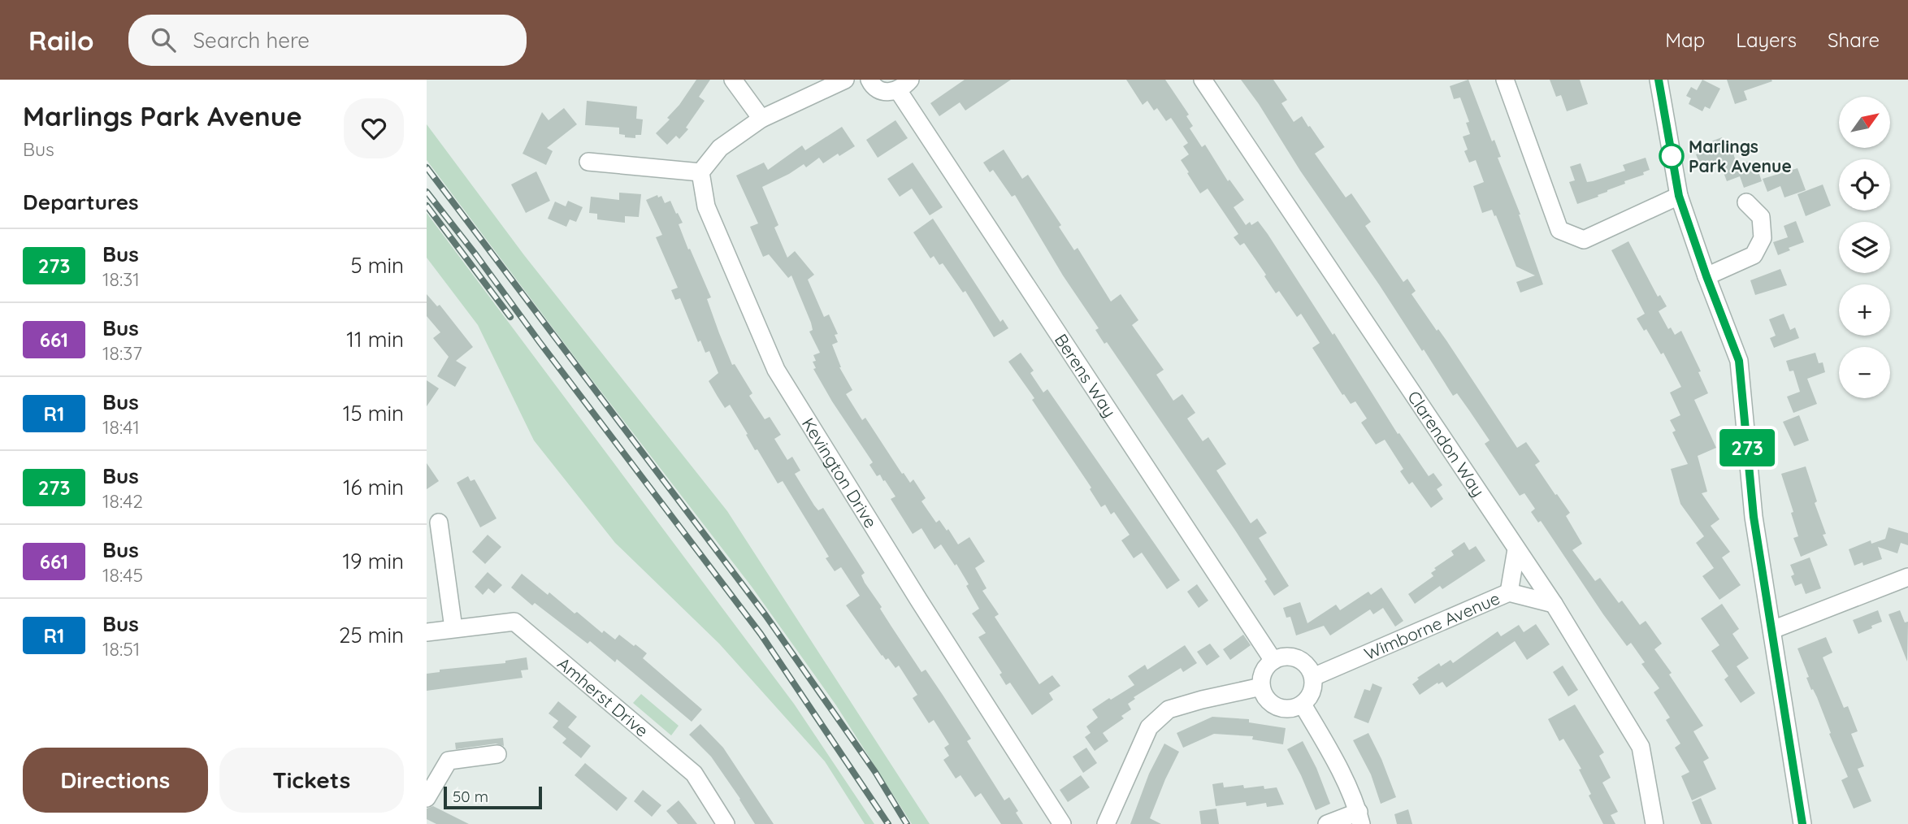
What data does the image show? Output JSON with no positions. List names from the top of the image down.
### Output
{
  "streets": {
    "street": [
      "Berens Way",
      "Clarendon Way",
      "Kevington Drive",
      "Wimborne Avenue",
      "Amherst Drive"
    ]
  },
  "crossings": [
    ["Berens Way", "Wimborne Avenue"],
    ["Clarendon Way", "Wimborne Avenue"]
  ],
  "places": ["Marlings Park Avenue"],
  "lines": ["bus line 273"],
  "scale_bar": "50 m",
  "north": "top right",
  "page": {
    "header": "Railo",
    "search": "Search here",
    "nav": ["Map", "Layers", "Share"],
    "heading": [
      ["Marlings Park Avenue", "Bus"],
      "Departures"
    ],
    "on_map": "273",
    "map_buttons": ["+", "−"],
    "list": [
      {
        "mark": "273",
        "name": "Bus",
        "note": "18:31",
        "value": "5 min"
      },
      {
        "mark": "661",
        "name": "Bus",
        "note": "18:37",
        "value": "11 min"
      },
      {
        "mark": "R1",
        "name": "Bus",
        "note": "18:41",
        "value": "15 min"
      },
      {
        "mark": "273",
        "name": "Bus",
        "note": "18:42",
        "value": "16 min"
      },
      {
        "mark": "661",
        "name": "Bus",
        "note": "18:45",
        "value": "19 min"
      },
      {
        "mark": "R1",
        "name": "Bus",
        "note": "18:51",
        "value": "25 min"
      }
    ],
    "buttons": ["Directions", "Tickets"],
    "scale": "50 m"
  }
}
